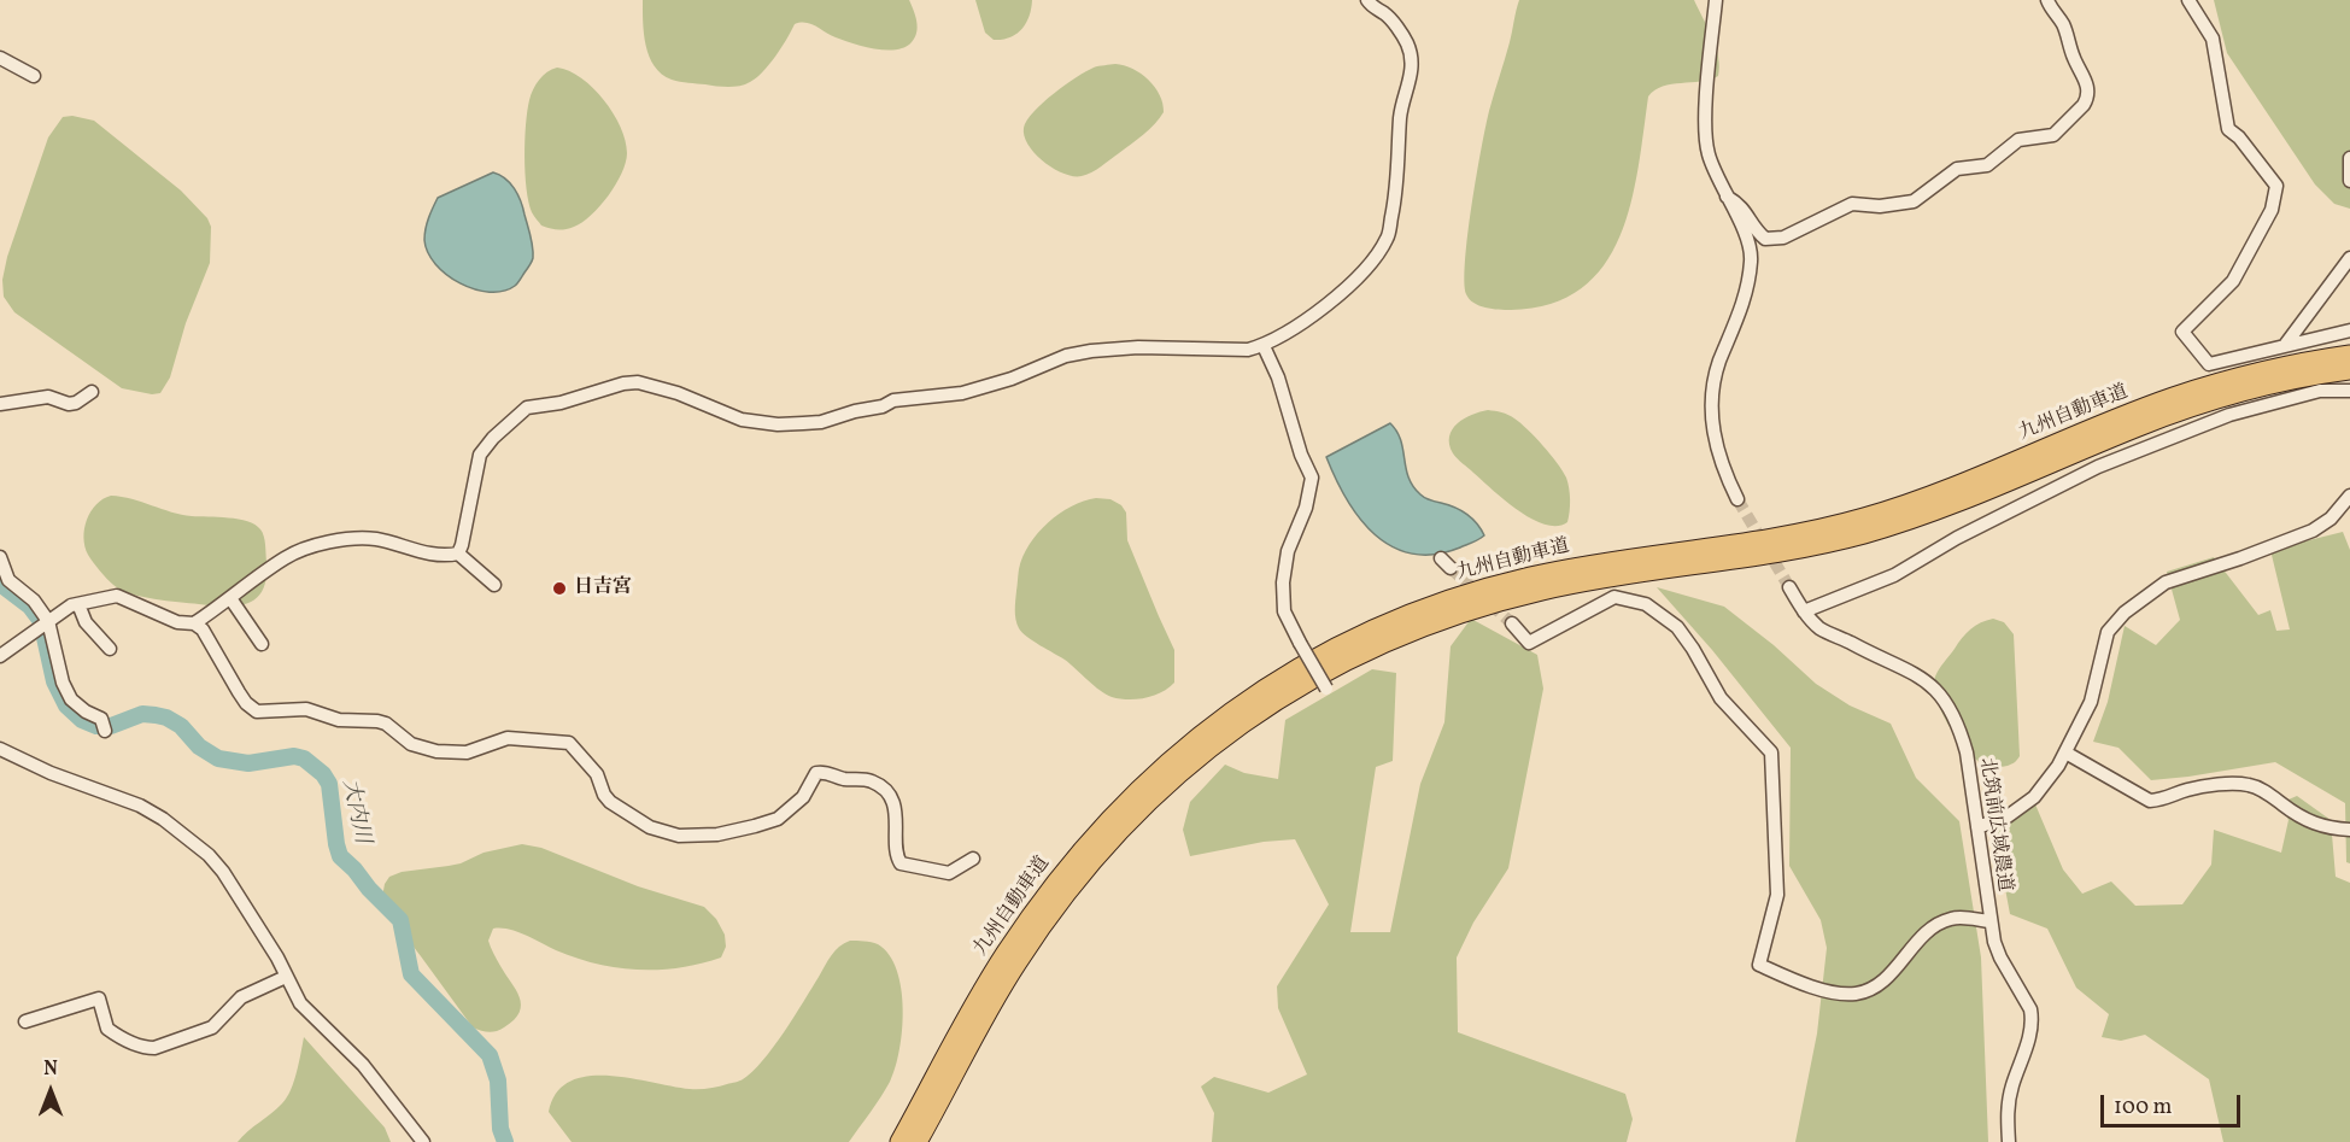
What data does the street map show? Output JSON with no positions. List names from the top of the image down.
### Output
{
  "streets": {
    "highway": ["九州自動車道"],
    "street": ["北筑前広域農道"]
  },
  "water": ["大内川"],
  "places": ["日吉宮"],
  "scale_bar": "100 m",
  "north": "top"
}
